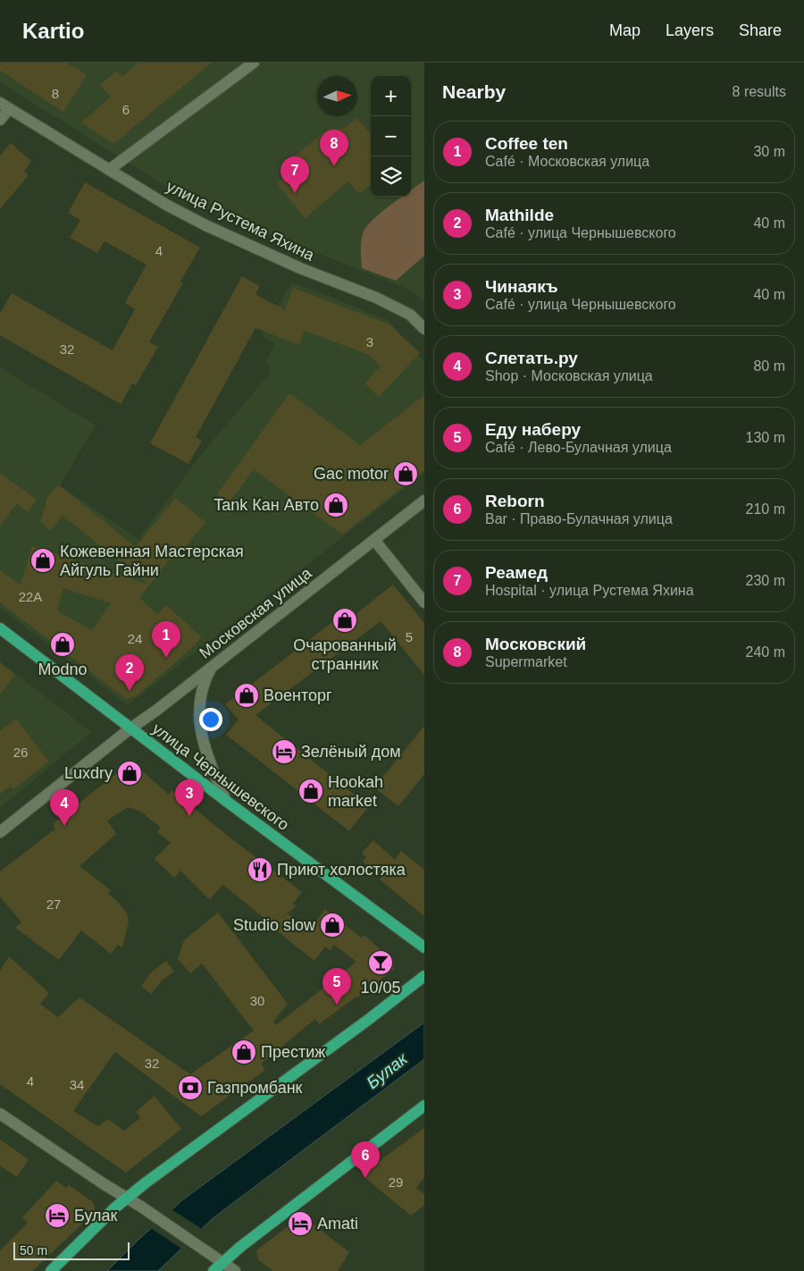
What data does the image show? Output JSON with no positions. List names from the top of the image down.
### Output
{
  "streets": {
    "main road": ["улица Чернышевского"],
    "street": ["улица Рустема Яхина", "Московская улица"]
  },
  "crossings": [
    ["Московская улица", "улица Чернышевского"]
  ],
  "water": ["Булак"],
  "places": {
    "shop": [
      "Gac motor",
      "Tank Кан Авто",
      "Кожевенная Мастерская Айгуль Гайни",
      "Очарованный странник",
      "Modno",
      "Военторг",
      "Luxdry",
      "Hookah market",
      "Studio slow",
      "Престиж"
    ],
    "hotel": ["Зелёный дом", "Булак", "Amati"],
    "restaurant": ["Приют холостяка"],
    "bar": ["10/05"],
    "bank": ["Газпромбанк"]
  },
  "house_numbers": [
    "8",
    "6",
    "4",
    "3",
    "32",
    "22А",
    "5",
    "24",
    "26",
    "27",
    "30",
    "32",
    "4",
    "34",
    "29"
  ],
  "scale_bar": "50 m",
  "north": "right",
  "page": {
    "header": "Kartio",
    "nav": ["Map", "Layers", "Share"],
    "heading": ["Nearby", "8 results"],
    "map_buttons": ["+", "−"],
    "list": [
      {
        "mark": "1",
        "name": "Coffee ten",
        "note": "Café · Московская улица",
        "value": "30 m"
      },
      {
        "mark": "2",
        "name": "Mathilde",
        "note": "Café · улица Чернышевского",
        "value": "40 m"
      },
      {
        "mark": "3",
        "name": "Чинаякъ",
        "note": "Café · улица Чернышевского",
        "value": "40 m"
      },
      {
        "mark": "4",
        "name": "Слетать.ру",
        "note": "Shop · Московская улица",
        "value": "80 m"
      },
      {
        "mark": "5",
        "name": "Еду наберу",
        "note": "Café · Лево-Булачная улица",
        "value": "130 m"
      },
      {
        "mark": "6",
        "name": "Reborn",
        "note": "Bar · Право-Булачная улица",
        "value": "210 m"
      },
      {
        "mark": "7",
        "name": "Реамед",
        "note": "Hospital · улица Рустема Яхина",
        "value": "230 m"
      },
      {
        "mark": "8",
        "name": "Московский",
        "note": "Supermarket",
        "value": "240 m"
      }
    ],
    "pins": [
      "8",
      "7",
      "1",
      "2",
      "3",
      "4",
      "5",
      "6"
    ],
    "scale": "50 m"
  }
}
